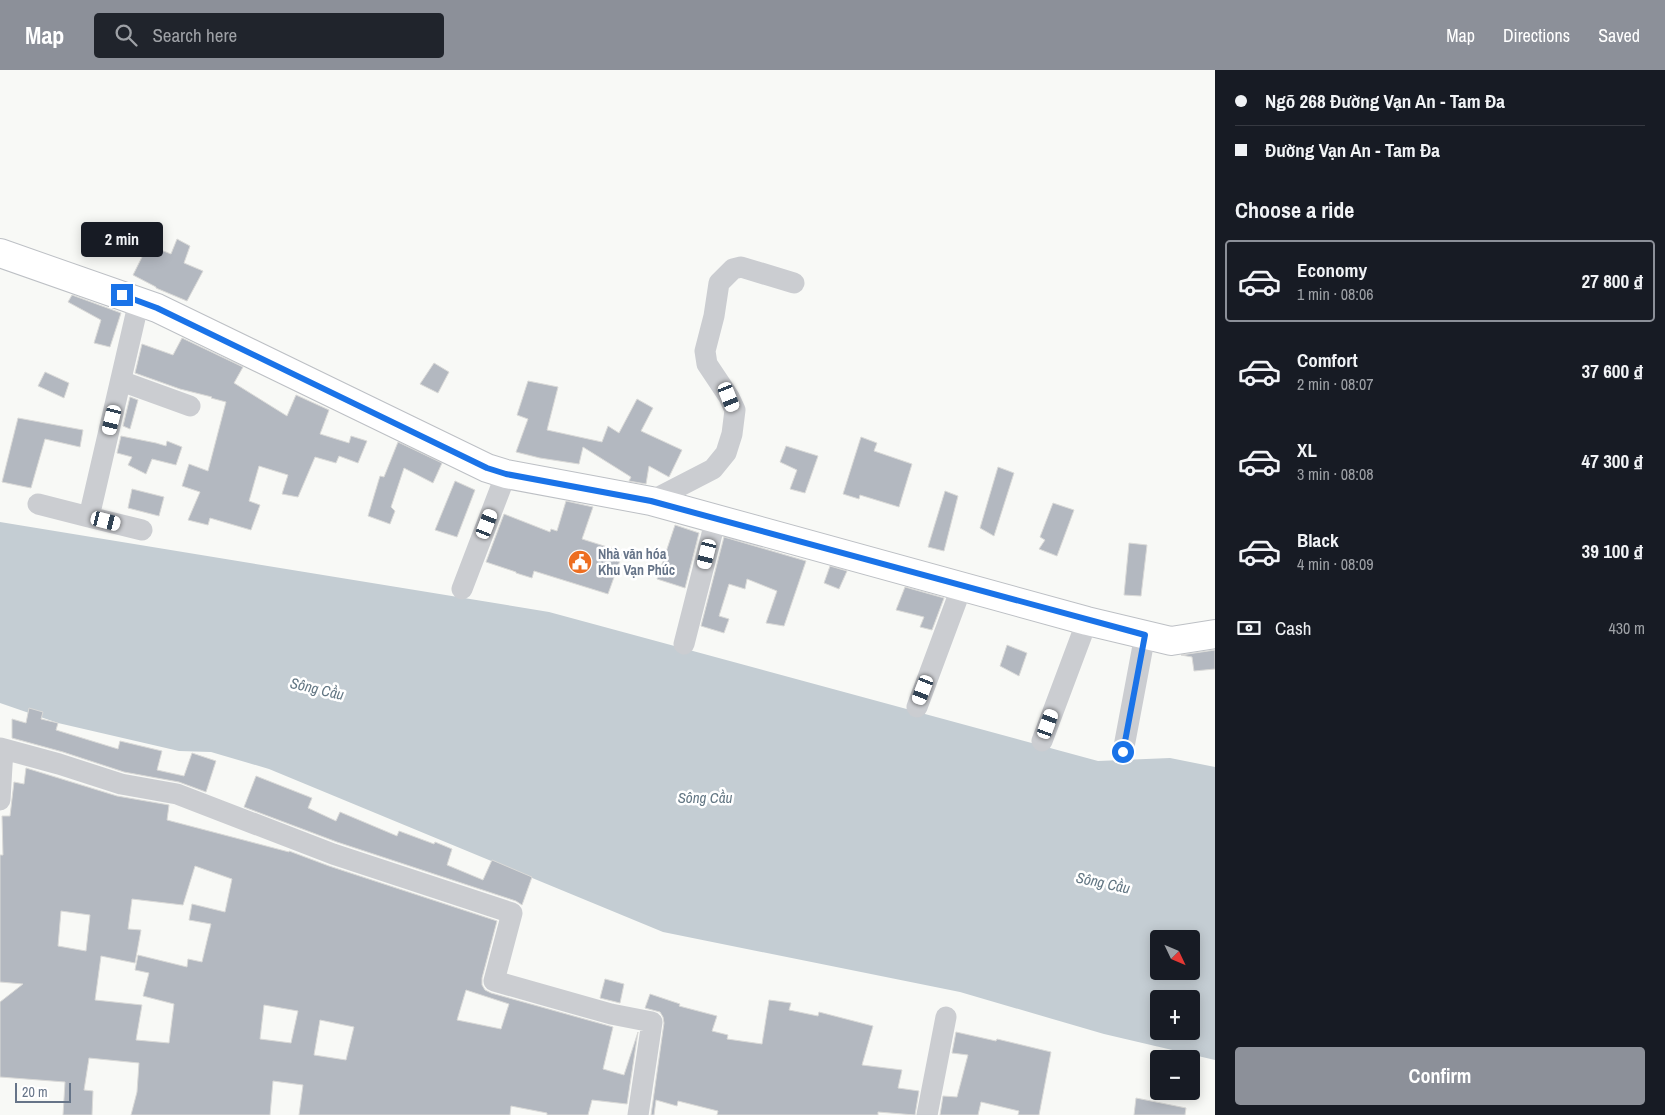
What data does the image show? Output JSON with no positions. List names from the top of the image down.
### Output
{
  "water": ["Sông Cầu"],
  "places": {
    "public building": ["Nhà văn hóa Khu Vạn Phúc"]
  },
  "scale_bar": "20 m",
  "north": "bottom right",
  "page": {
    "header": "Map",
    "search": "Search here",
    "nav": ["Map", "Directions", "Saved"],
    "banner": ["Ngõ 268 Đường Vạn An - Tam Đa", "Đường Vạn An - Tam Đa"],
    "heading": "Choose a ride",
    "bubble": "2 min",
    "list": [
      {
        "name": "Economy",
        "note": "1 min · 08:06",
        "value": "27 800 ₫"
      },
      {
        "name": "Comfort",
        "note": "2 min · 08:07",
        "value": "37 600 ₫"
      },
      {
        "name": "XL",
        "note": "3 min · 08:08",
        "value": "47 300 ₫"
      },
      {
        "name": "Black",
        "note": "4 min · 08:09",
        "value": "39 100 ₫"
      }
    ],
    "pay": ["Cash", "430 m"],
    "map_buttons": ["+", "−"],
    "buttons": "Confirm",
    "scale": "20 m"
  }
}
